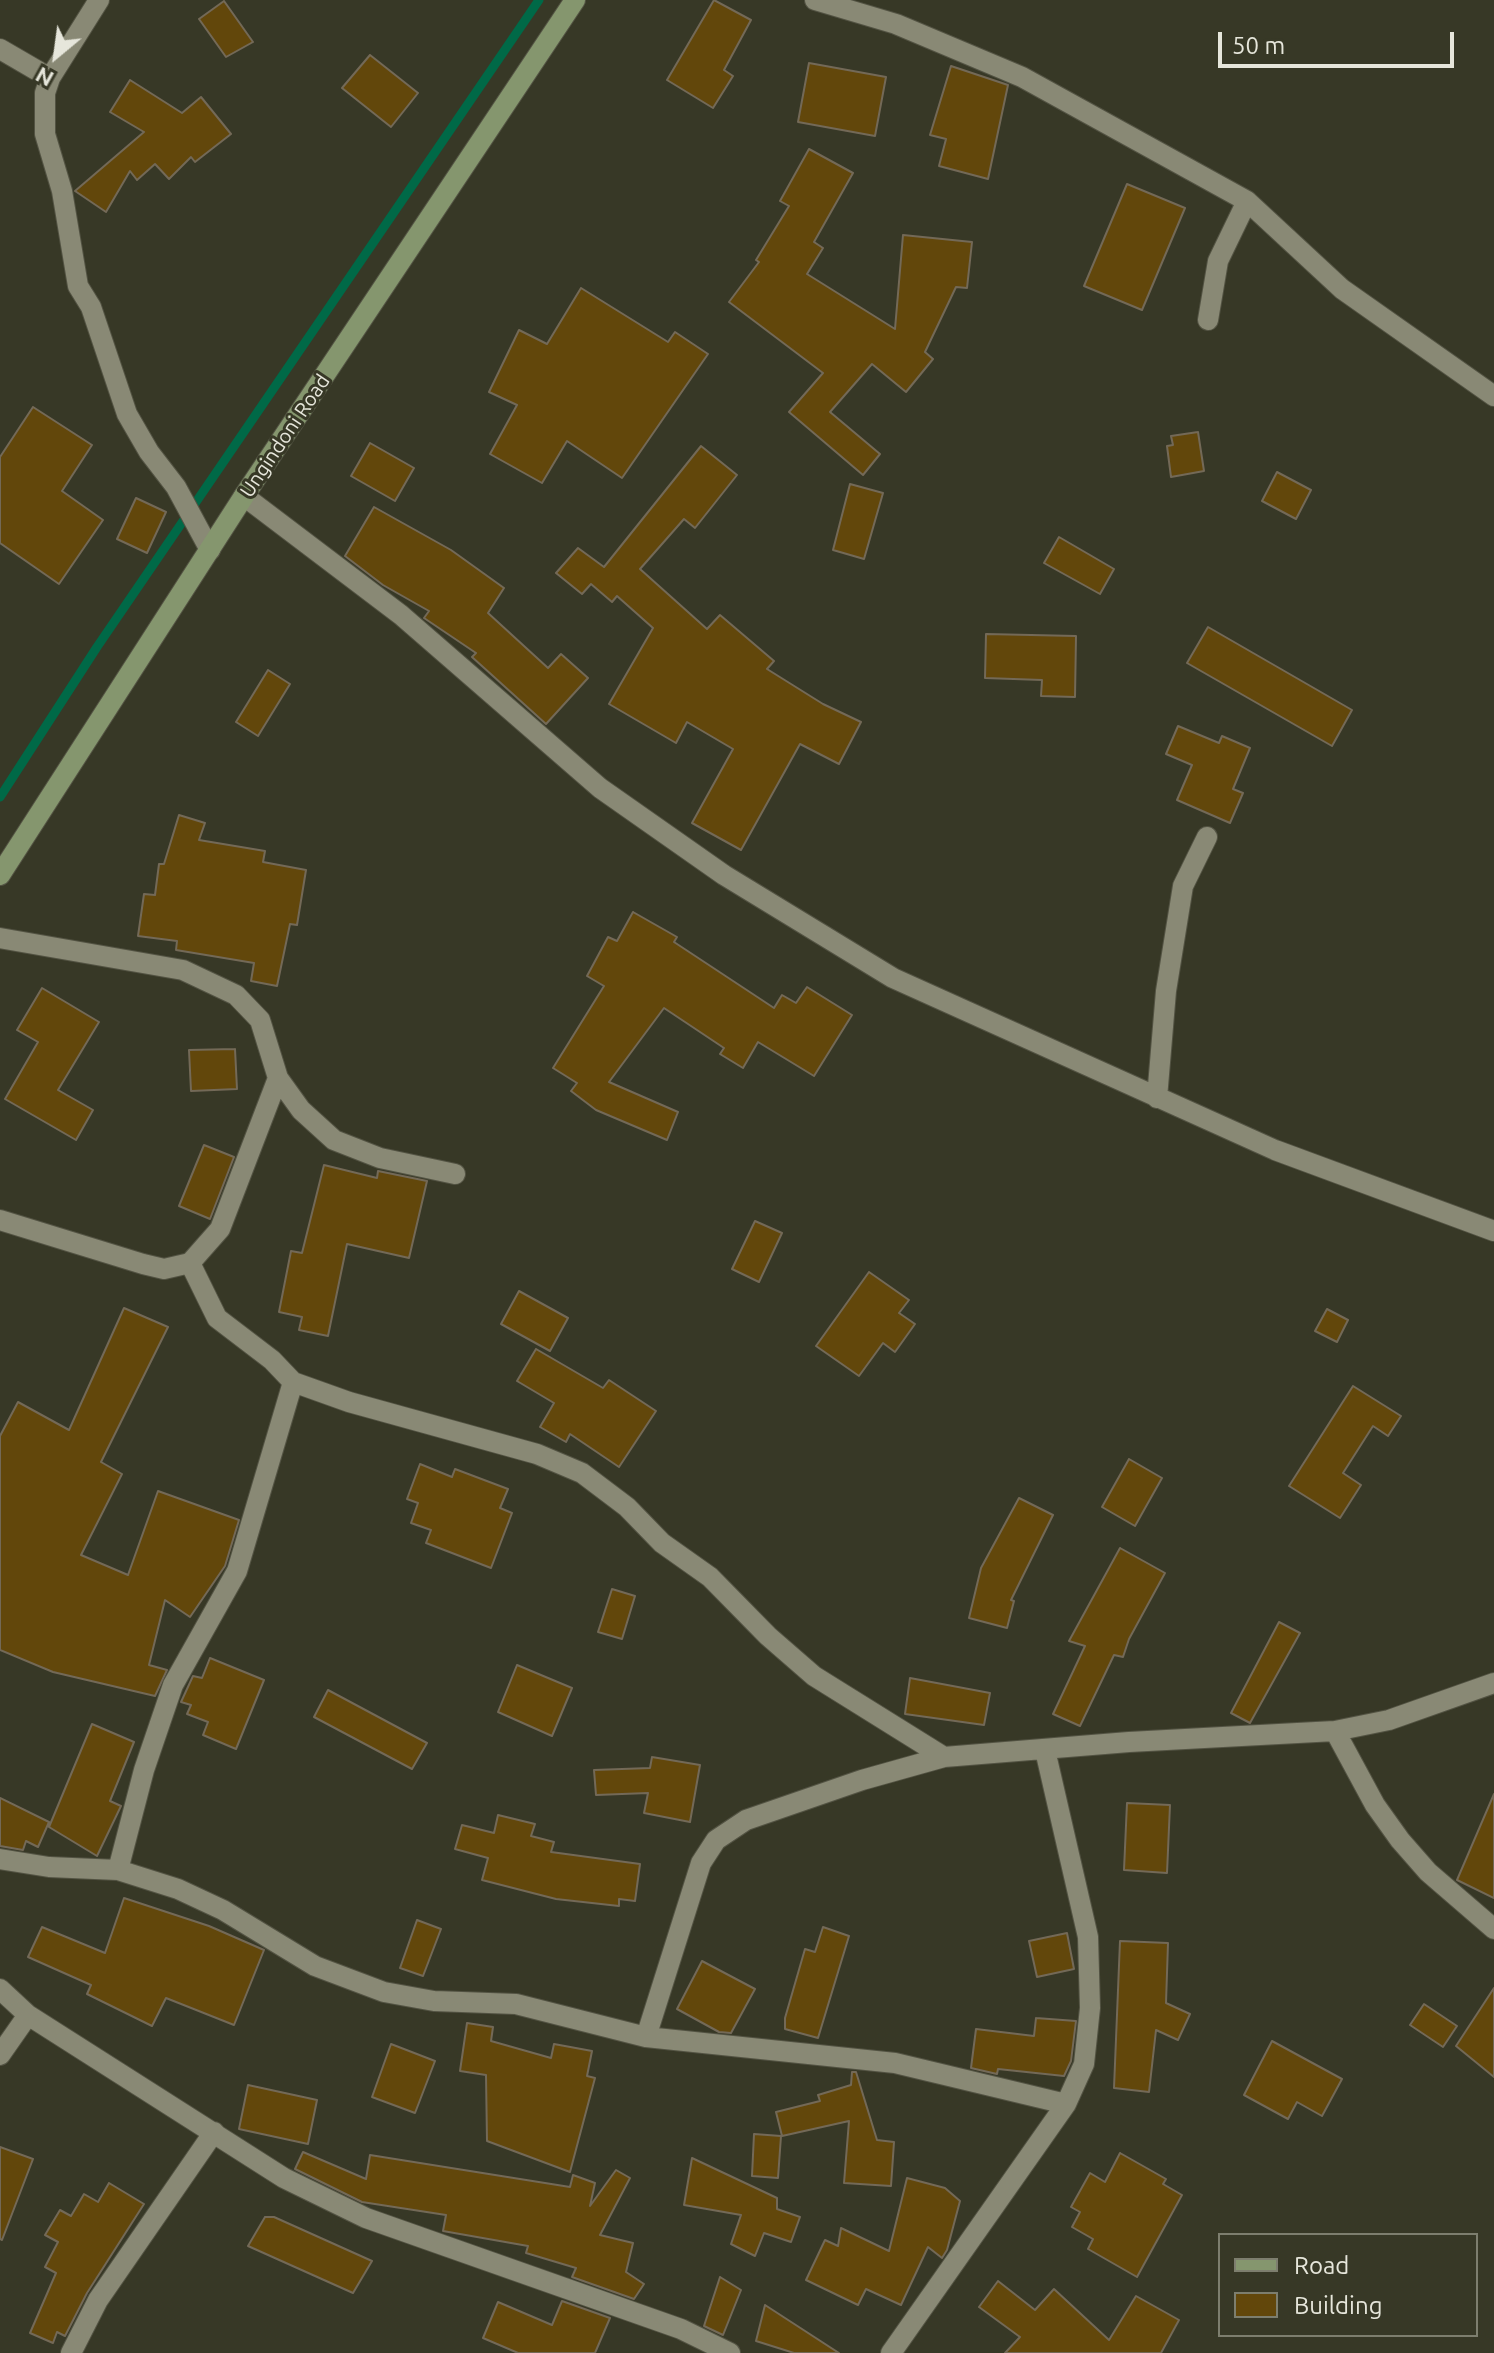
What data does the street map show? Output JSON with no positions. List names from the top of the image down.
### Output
{
  "streets": {
    "main road": ["Ungindoni Road"]
  },
  "legend": ["Road", "Building"],
  "scale_bar": "50 m",
  "north": "bottom left"
}
